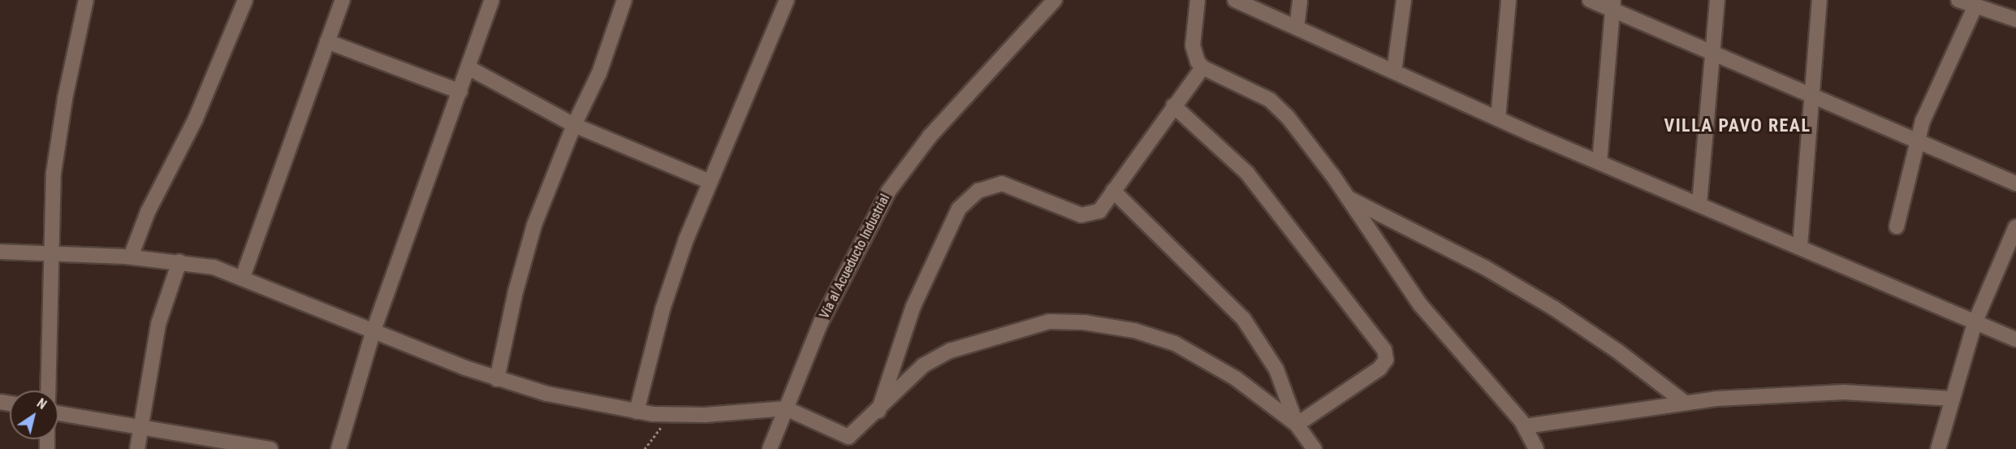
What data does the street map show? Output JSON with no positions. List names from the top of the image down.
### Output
{
  "streets": {
    "street": ["Vía al Acueducto Industrial"]
  },
  "districts": ["VILLA PAVO REAL"],
  "north": "top right"
}
